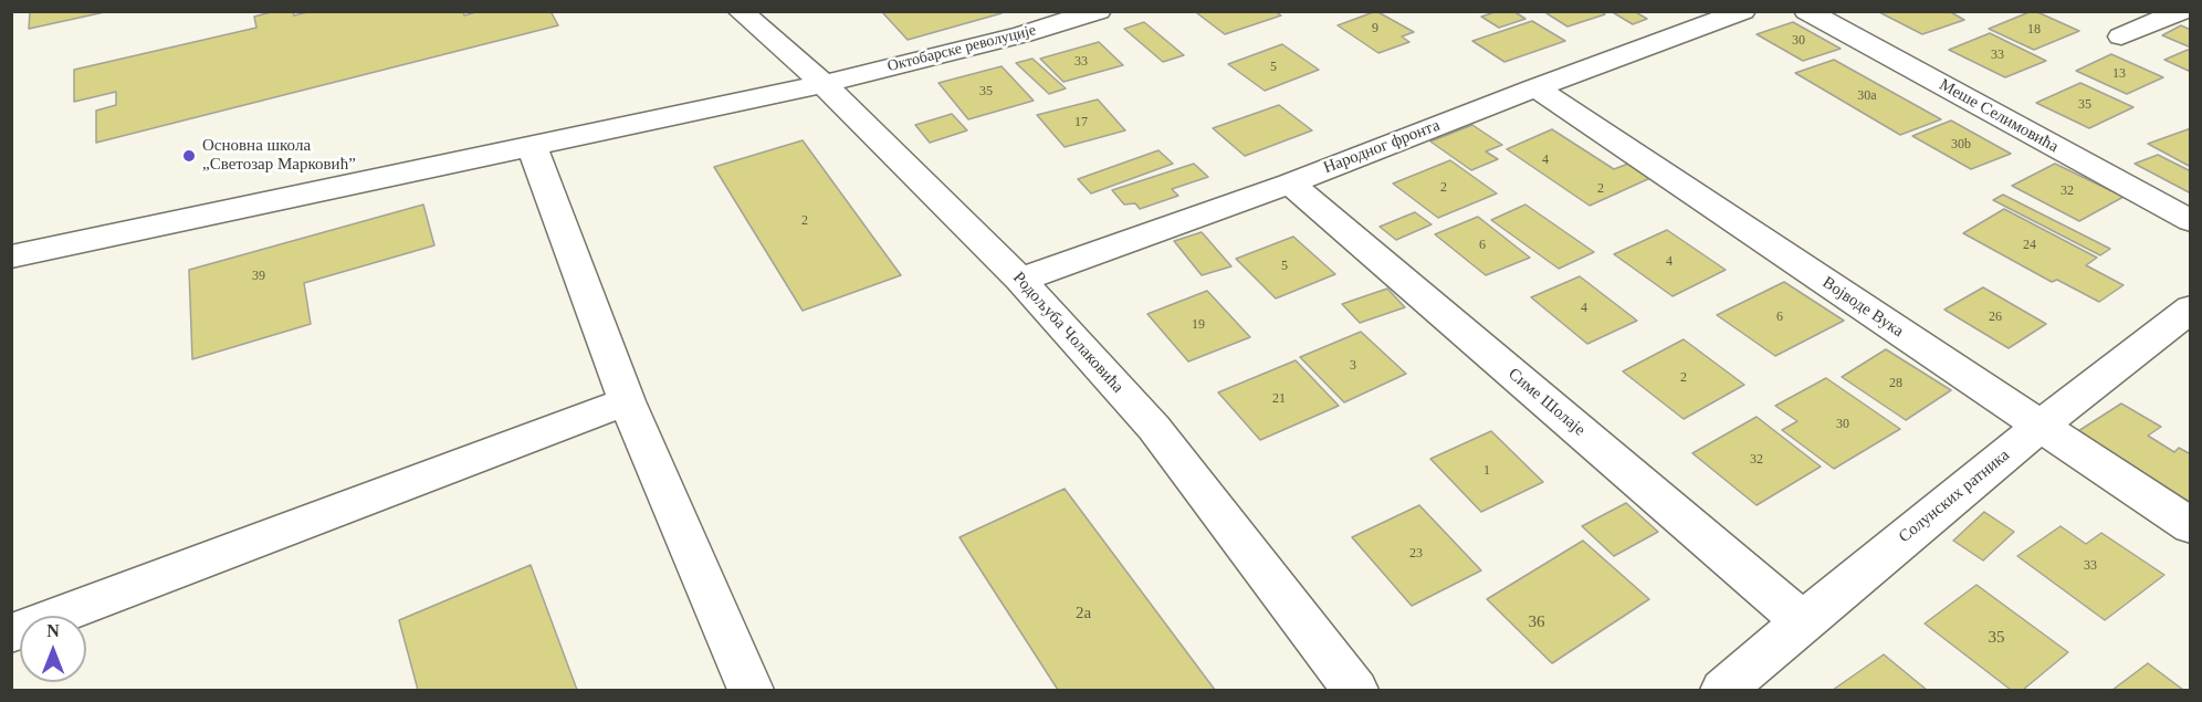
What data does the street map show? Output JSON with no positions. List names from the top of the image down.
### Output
{
  "streets": {
    "street": [
      "Октобарске револуције",
      "Меше Селимовића",
      "Народног фронта",
      "Војводе Вука",
      "Родољуба Чолаковића",
      "Симе Шолаје",
      "Солунских ратника"
    ]
  },
  "crossings": [
    ["Октобарске револуције", "Родољуба Чолаковића"],
    ["Народног фронта", "Војводе Вука"],
    ["Народног фронта", "Родољуба Чолаковића"],
    ["Народног фронта", "Симе Шолаје"],
    ["Војводе Вука", "Солунских ратника"],
    ["Симе Шолаје", "Солунских ратника"]
  ],
  "places": ["Основна школа „Светозар Марковић”"],
  "house_numbers": [
    "9",
    "18",
    "30",
    "33",
    "33",
    "5",
    "13",
    "35",
    "30a",
    "35",
    "17",
    "30b",
    "4",
    "2",
    "2",
    "32",
    "2",
    "6",
    "24",
    "4",
    "5",
    "39",
    "4",
    "6",
    "26",
    "19",
    "3",
    "2",
    "28",
    "21",
    "30",
    "32",
    "1",
    "23",
    "33",
    "2a",
    "36",
    "35"
  ],
  "north": "top"
}
